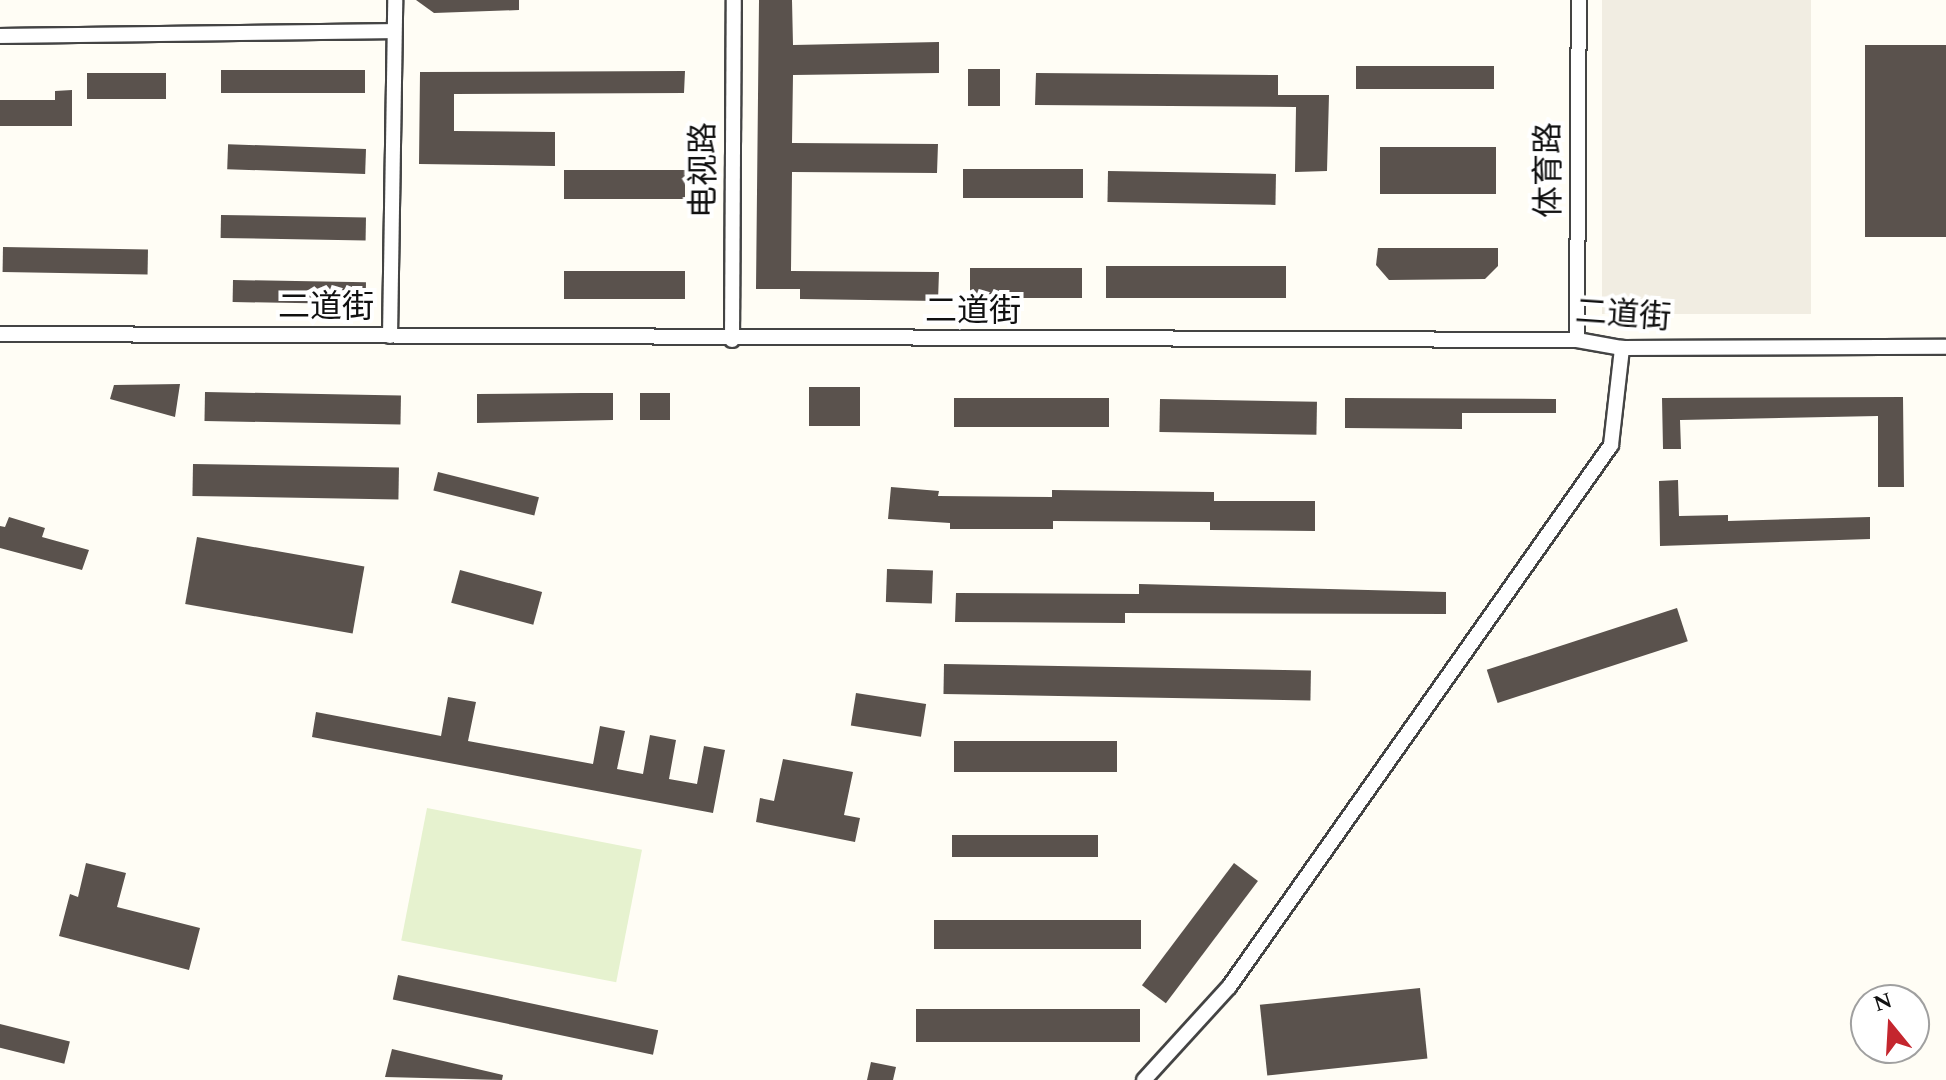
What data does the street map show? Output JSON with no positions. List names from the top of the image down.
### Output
{
  "streets": {
    "street": ["电视路", "体育路", "二道街"]
  },
  "crossings": [
    ["电视路", "二道街"],
    ["体育路", "二道街"]
  ],
  "north": "top"
}
